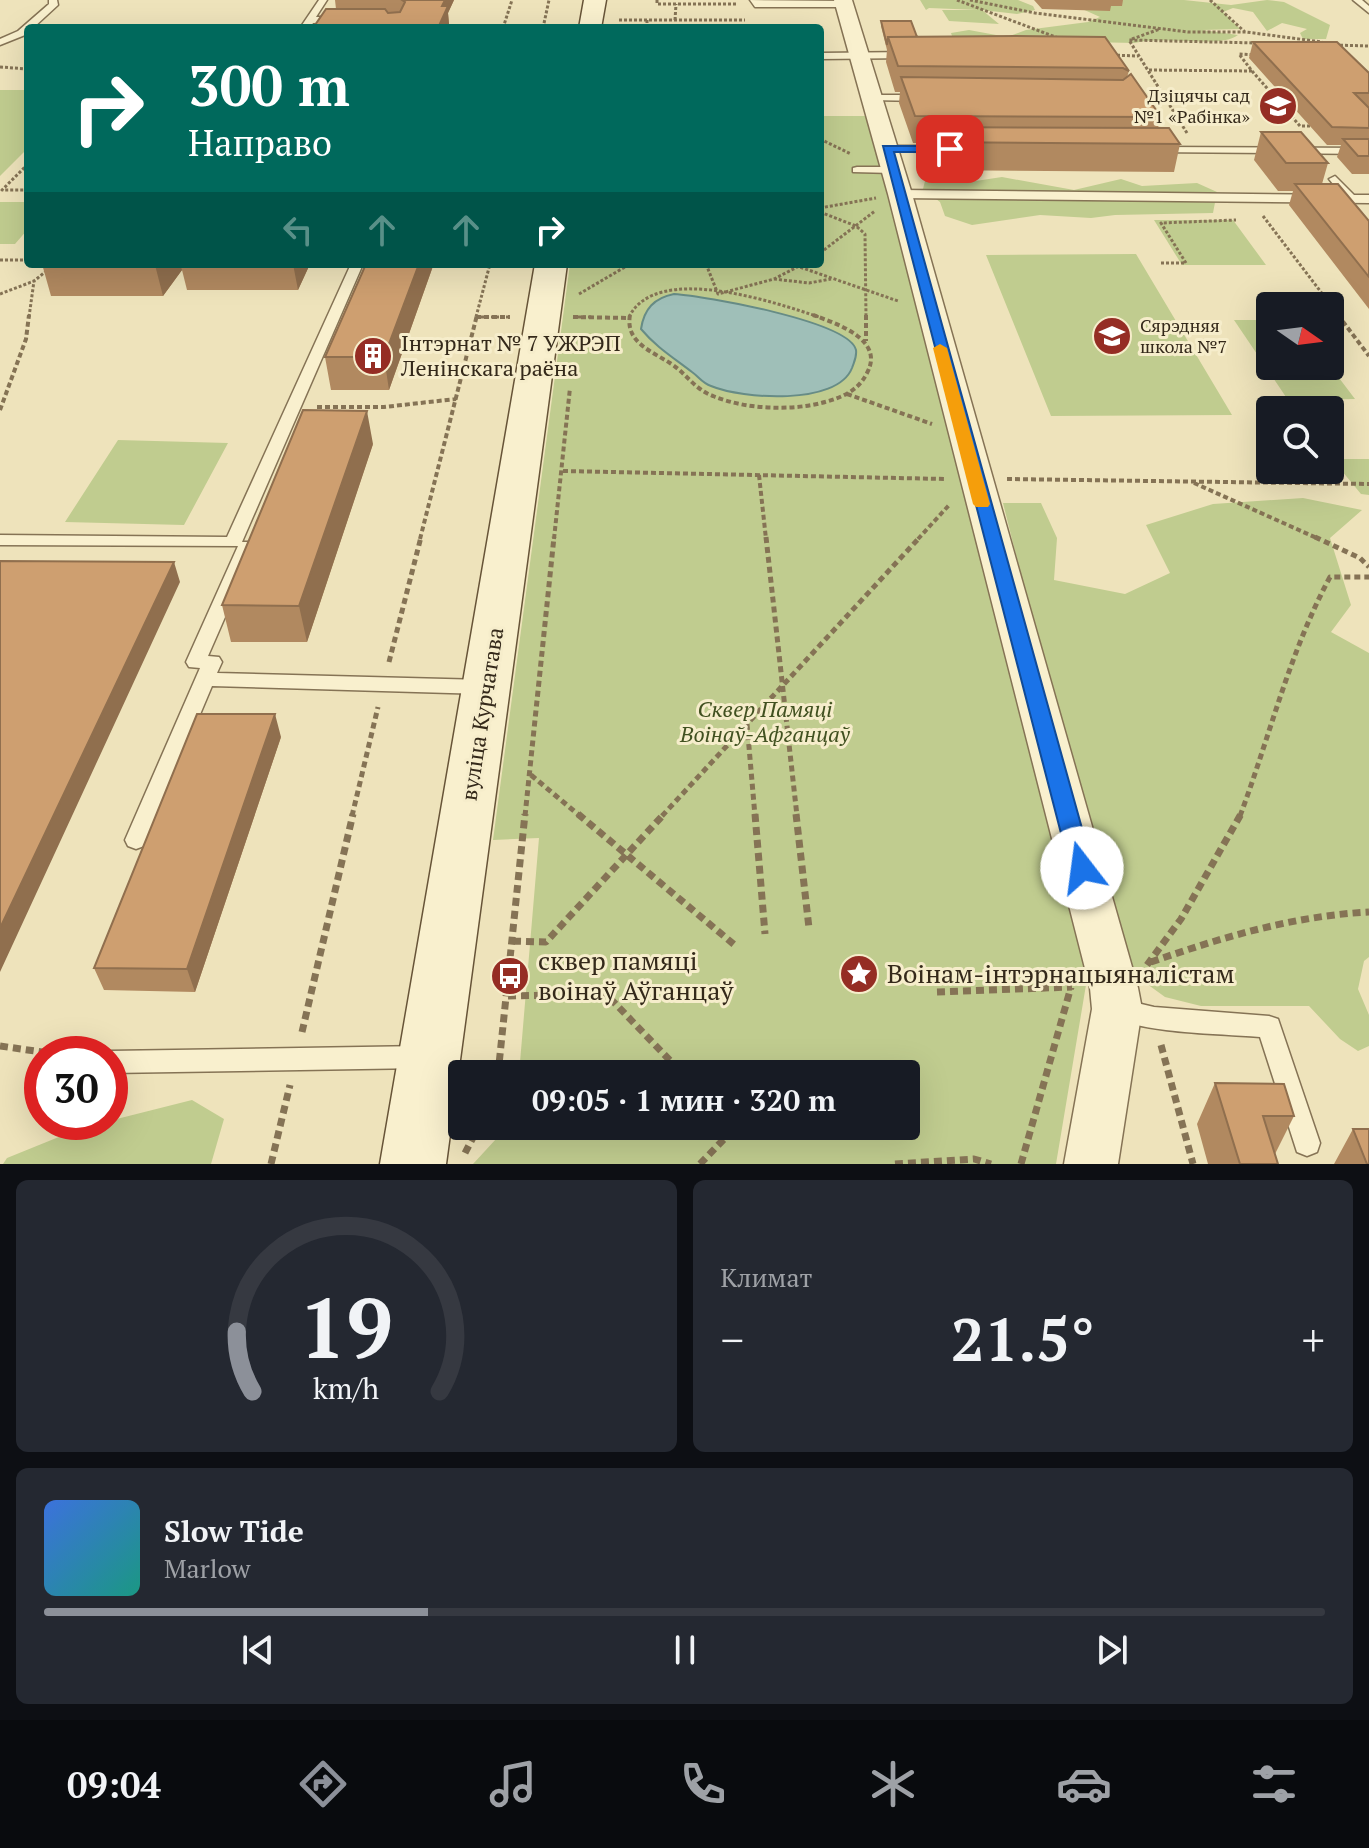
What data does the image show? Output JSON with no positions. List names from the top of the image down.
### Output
{
  "streets": {
    "main road": ["вуліца Курчатава"]
  },
  "parks": ["Сквер Памяці Воінаў-Афганцаў"],
  "places": {
    "school or university": ["Дзіцячы сад №1 «Рабінка»", "Сярэдняя школа №7"],
    "building": ["Інтэрнат № 7 УЖРЭП Ленінскага раёна"],
    "place": ["Воінам-інтэрнацыяналістам"],
    "bus stop": ["сквер памяці воінаў Аўганцаў"]
  },
  "north": "right",
  "page": {
    "turn": ["300 m", "Направо"],
    "limit": "30",
    "trip": "09:05 · 1 мин · 320 m",
    "tile": "Климат",
    "heat": ["−", "21.5°", "+"],
    "song": ["Slow Tide", "Marlow"],
    "tabs": "09:04",
    "gauge": ["19", "km/h"]
  }
}
